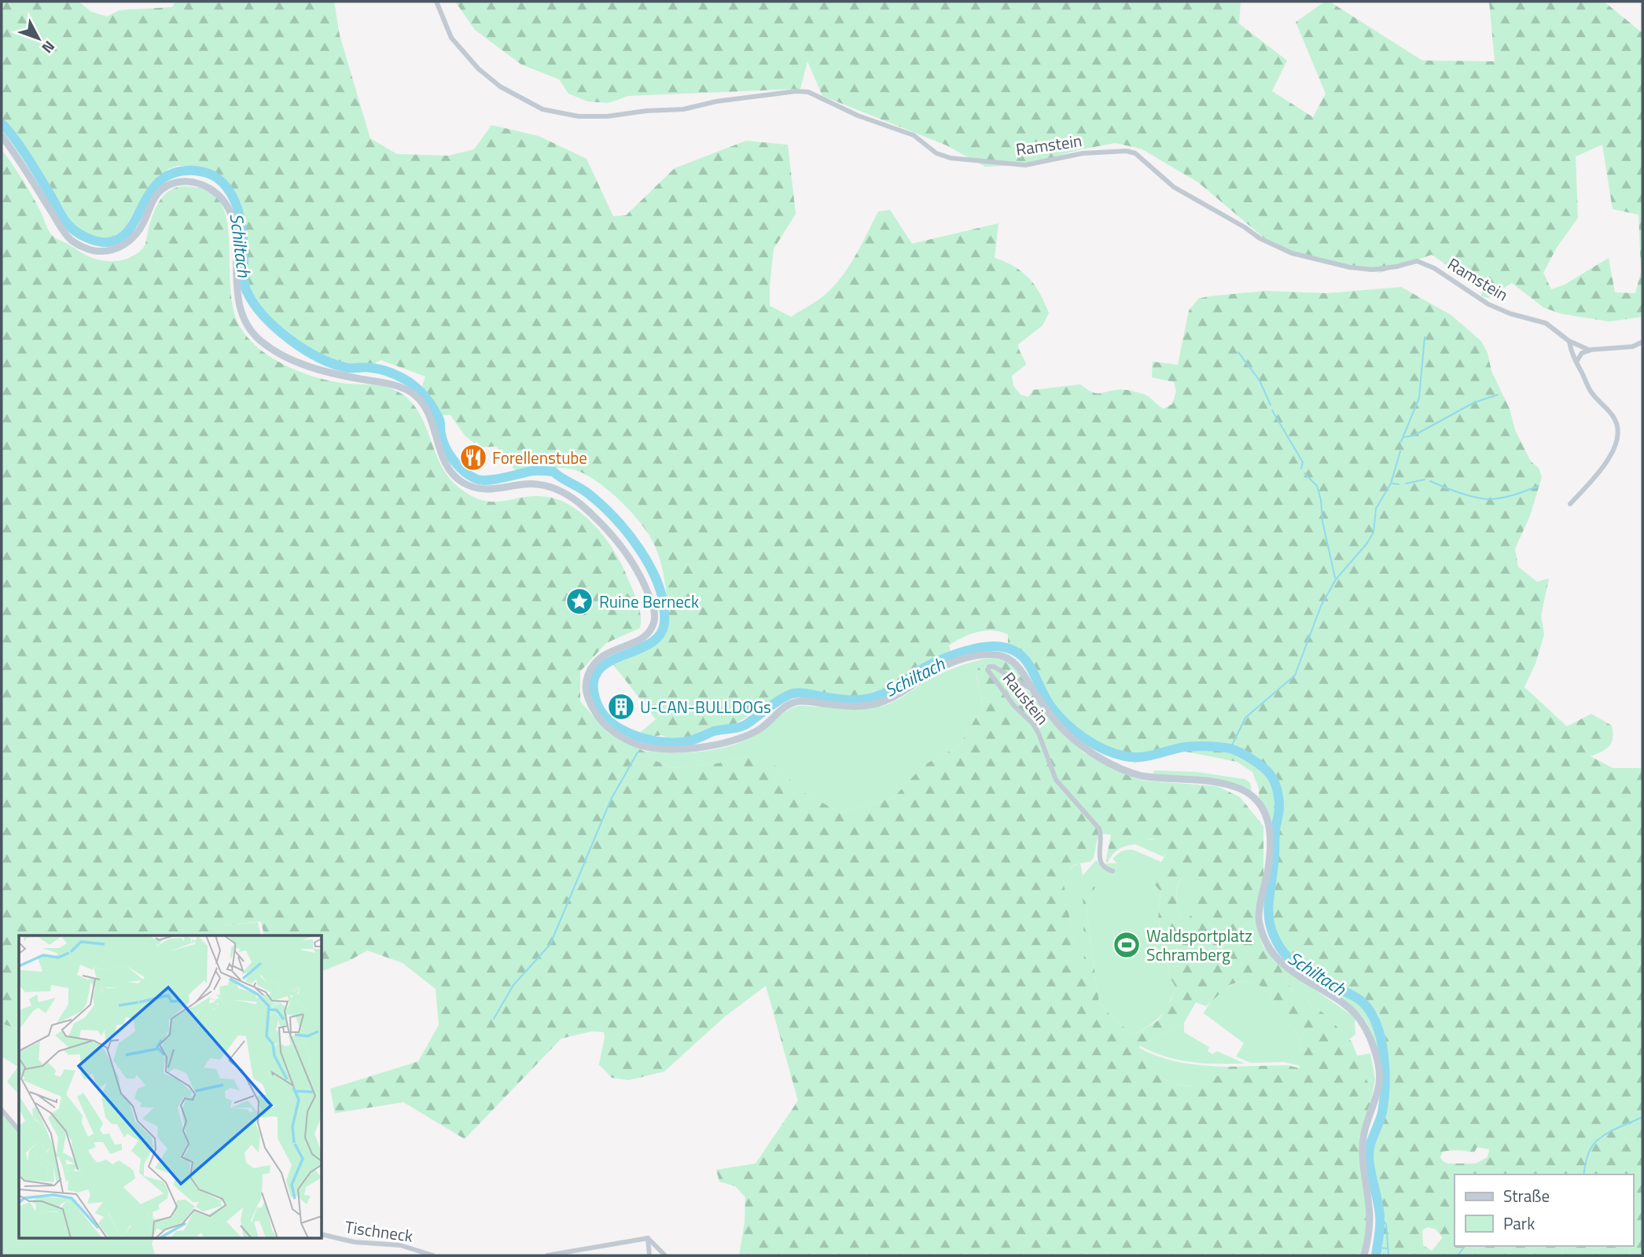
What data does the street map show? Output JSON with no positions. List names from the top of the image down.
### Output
{
  "streets": {
    "street": ["Ramstein", "Raustein", "Tischneck"]
  },
  "water": ["Schiltach"],
  "places": {
    "restaurant": ["Forellenstube"],
    "place": ["Ruine Berneck"],
    "building": ["U-CAN-BULLDOGs"],
    "sports": ["Waldsportplatz Schramberg"]
  },
  "legend": ["Straße", "Park"],
  "north": "bottom right"
}
